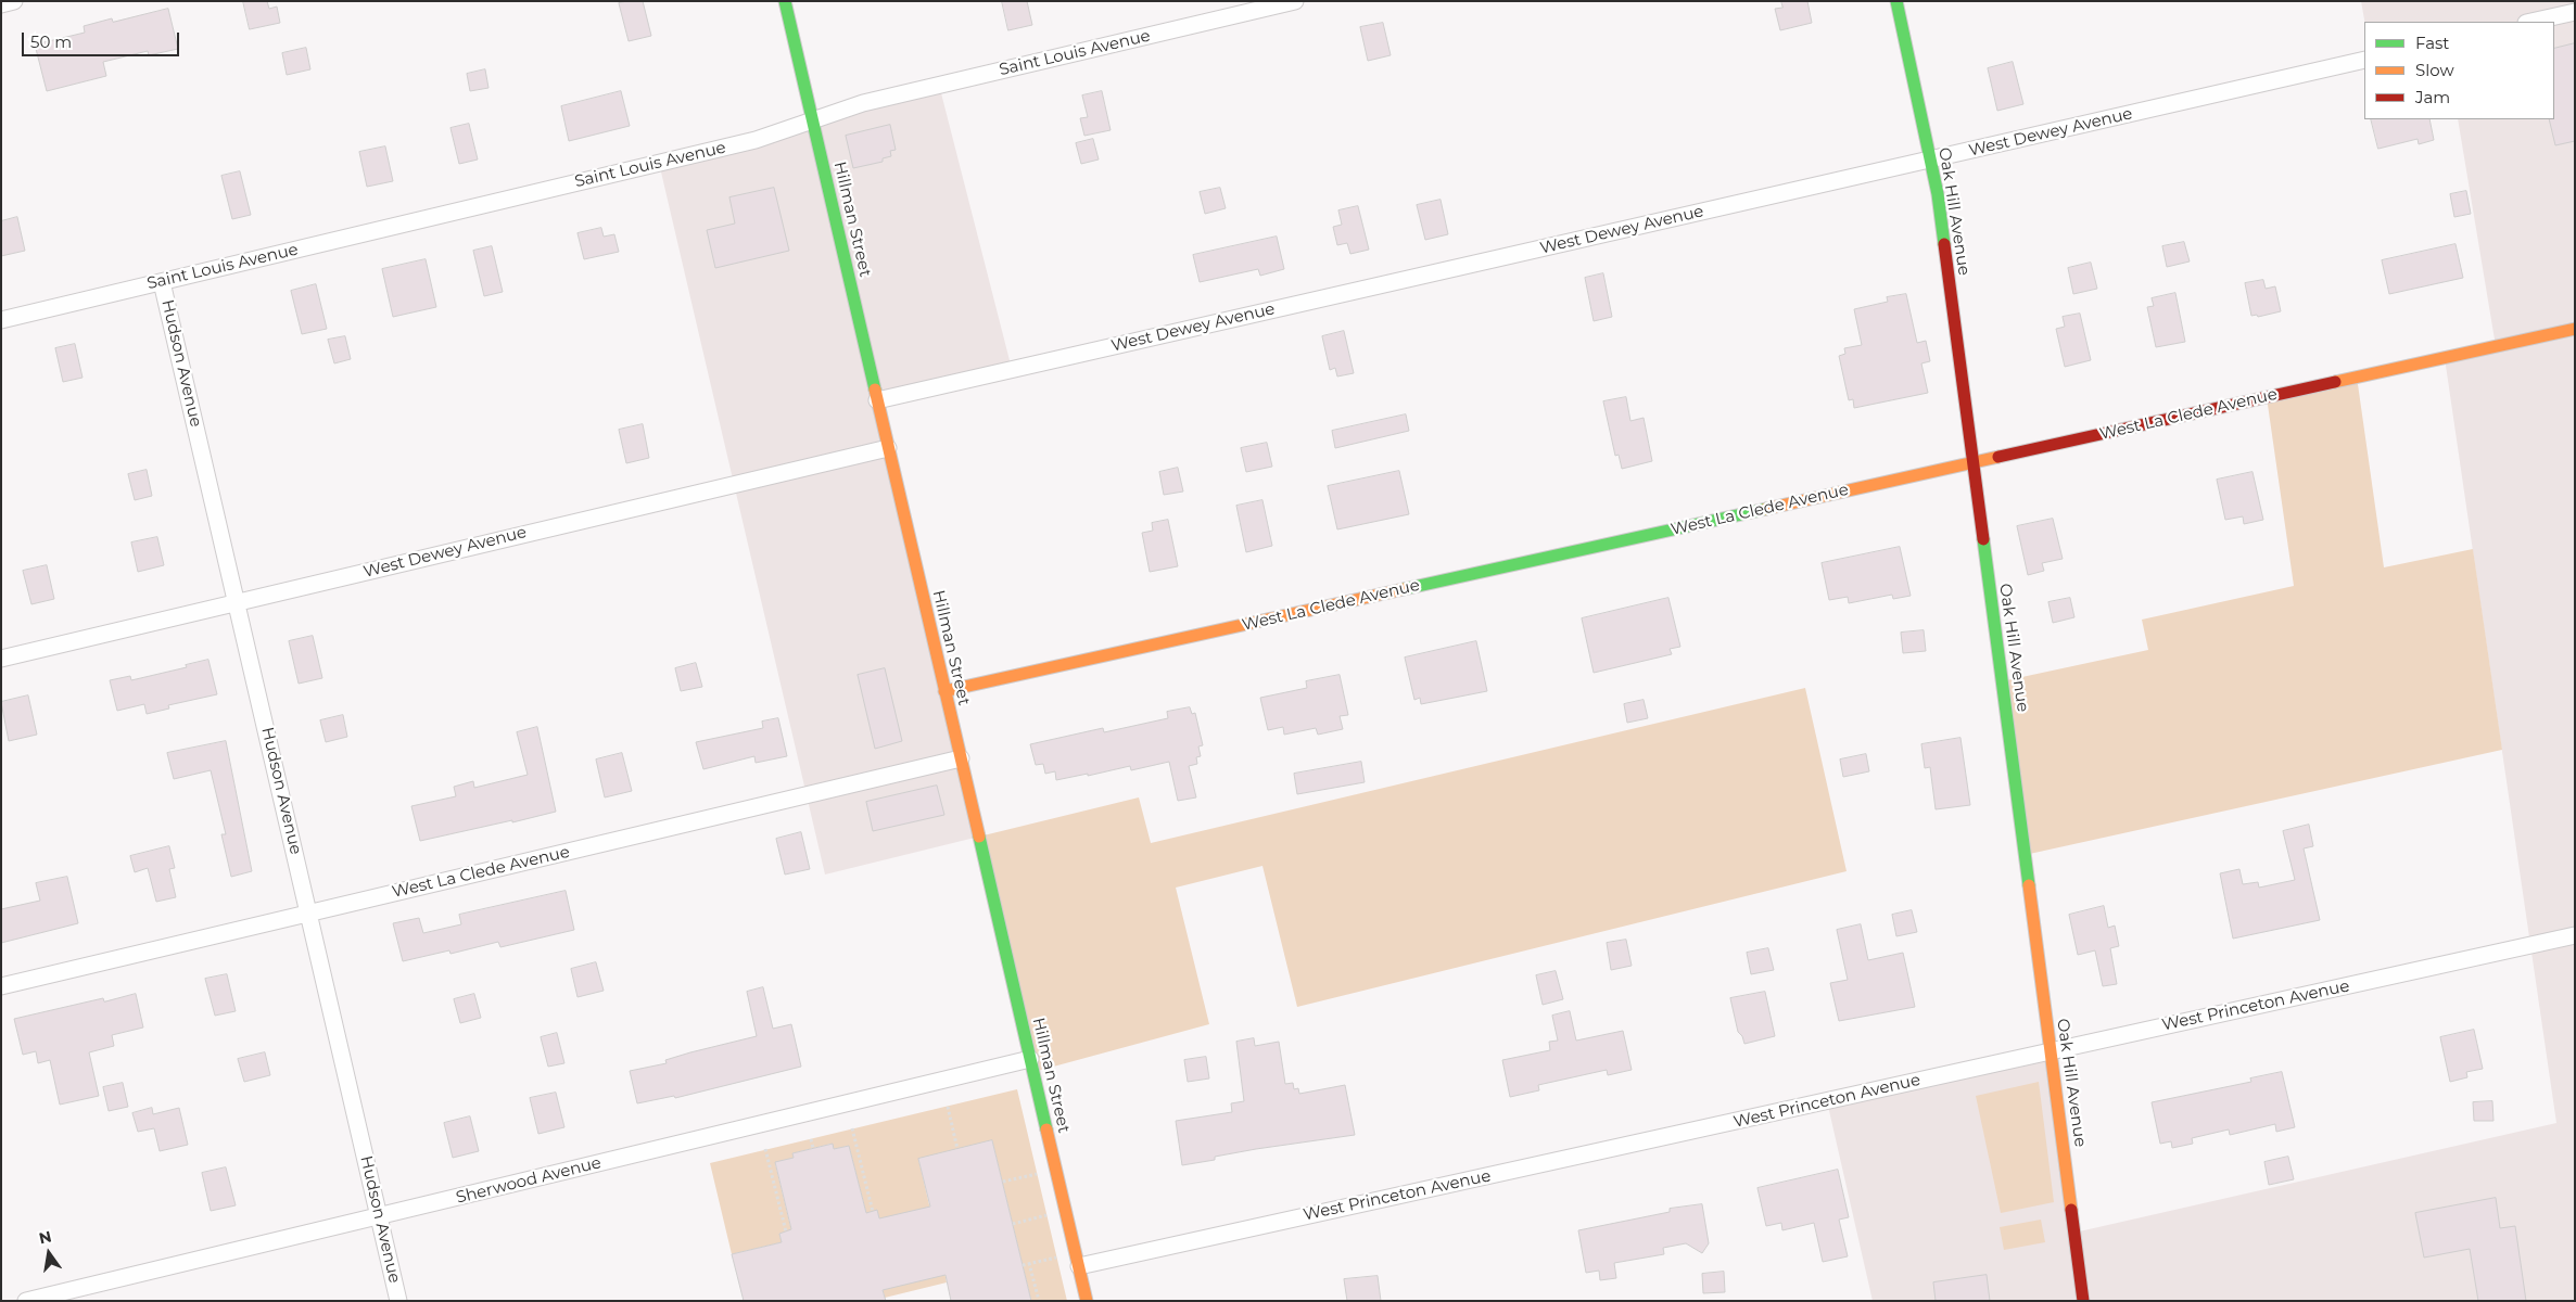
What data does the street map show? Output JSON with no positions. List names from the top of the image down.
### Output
{
  "streets": {
    "street": [
      "Saint Louis Avenue",
      "West Dewey Avenue",
      "Oak Hill Avenue",
      "Hillman Street",
      "Hudson Avenue",
      "West La Clede Avenue",
      "West Princeton Avenue",
      "Sherwood Avenue"
    ]
  },
  "crossings": [
    ["Saint Louis Avenue", "Hillman Street"],
    ["Saint Louis Avenue", "Hudson Avenue"],
    ["West Dewey Avenue", "Oak Hill Avenue"],
    ["West Dewey Avenue", "Hillman Street"],
    ["West Dewey Avenue", "Hudson Avenue"],
    ["Oak Hill Avenue", "West La Clede Avenue"],
    ["Oak Hill Avenue", "West Princeton Avenue"],
    ["Hillman Street", "West La Clede Avenue"],
    ["Hillman Street", "West Princeton Avenue"],
    ["Hillman Street", "Sherwood Avenue"],
    ["Hudson Avenue", "West La Clede Avenue"],
    ["Hudson Avenue", "Sherwood Avenue"]
  ],
  "legend": ["Fast", "Slow", "Jam"],
  "scale_bar": "50 m",
  "north": "top"
}
